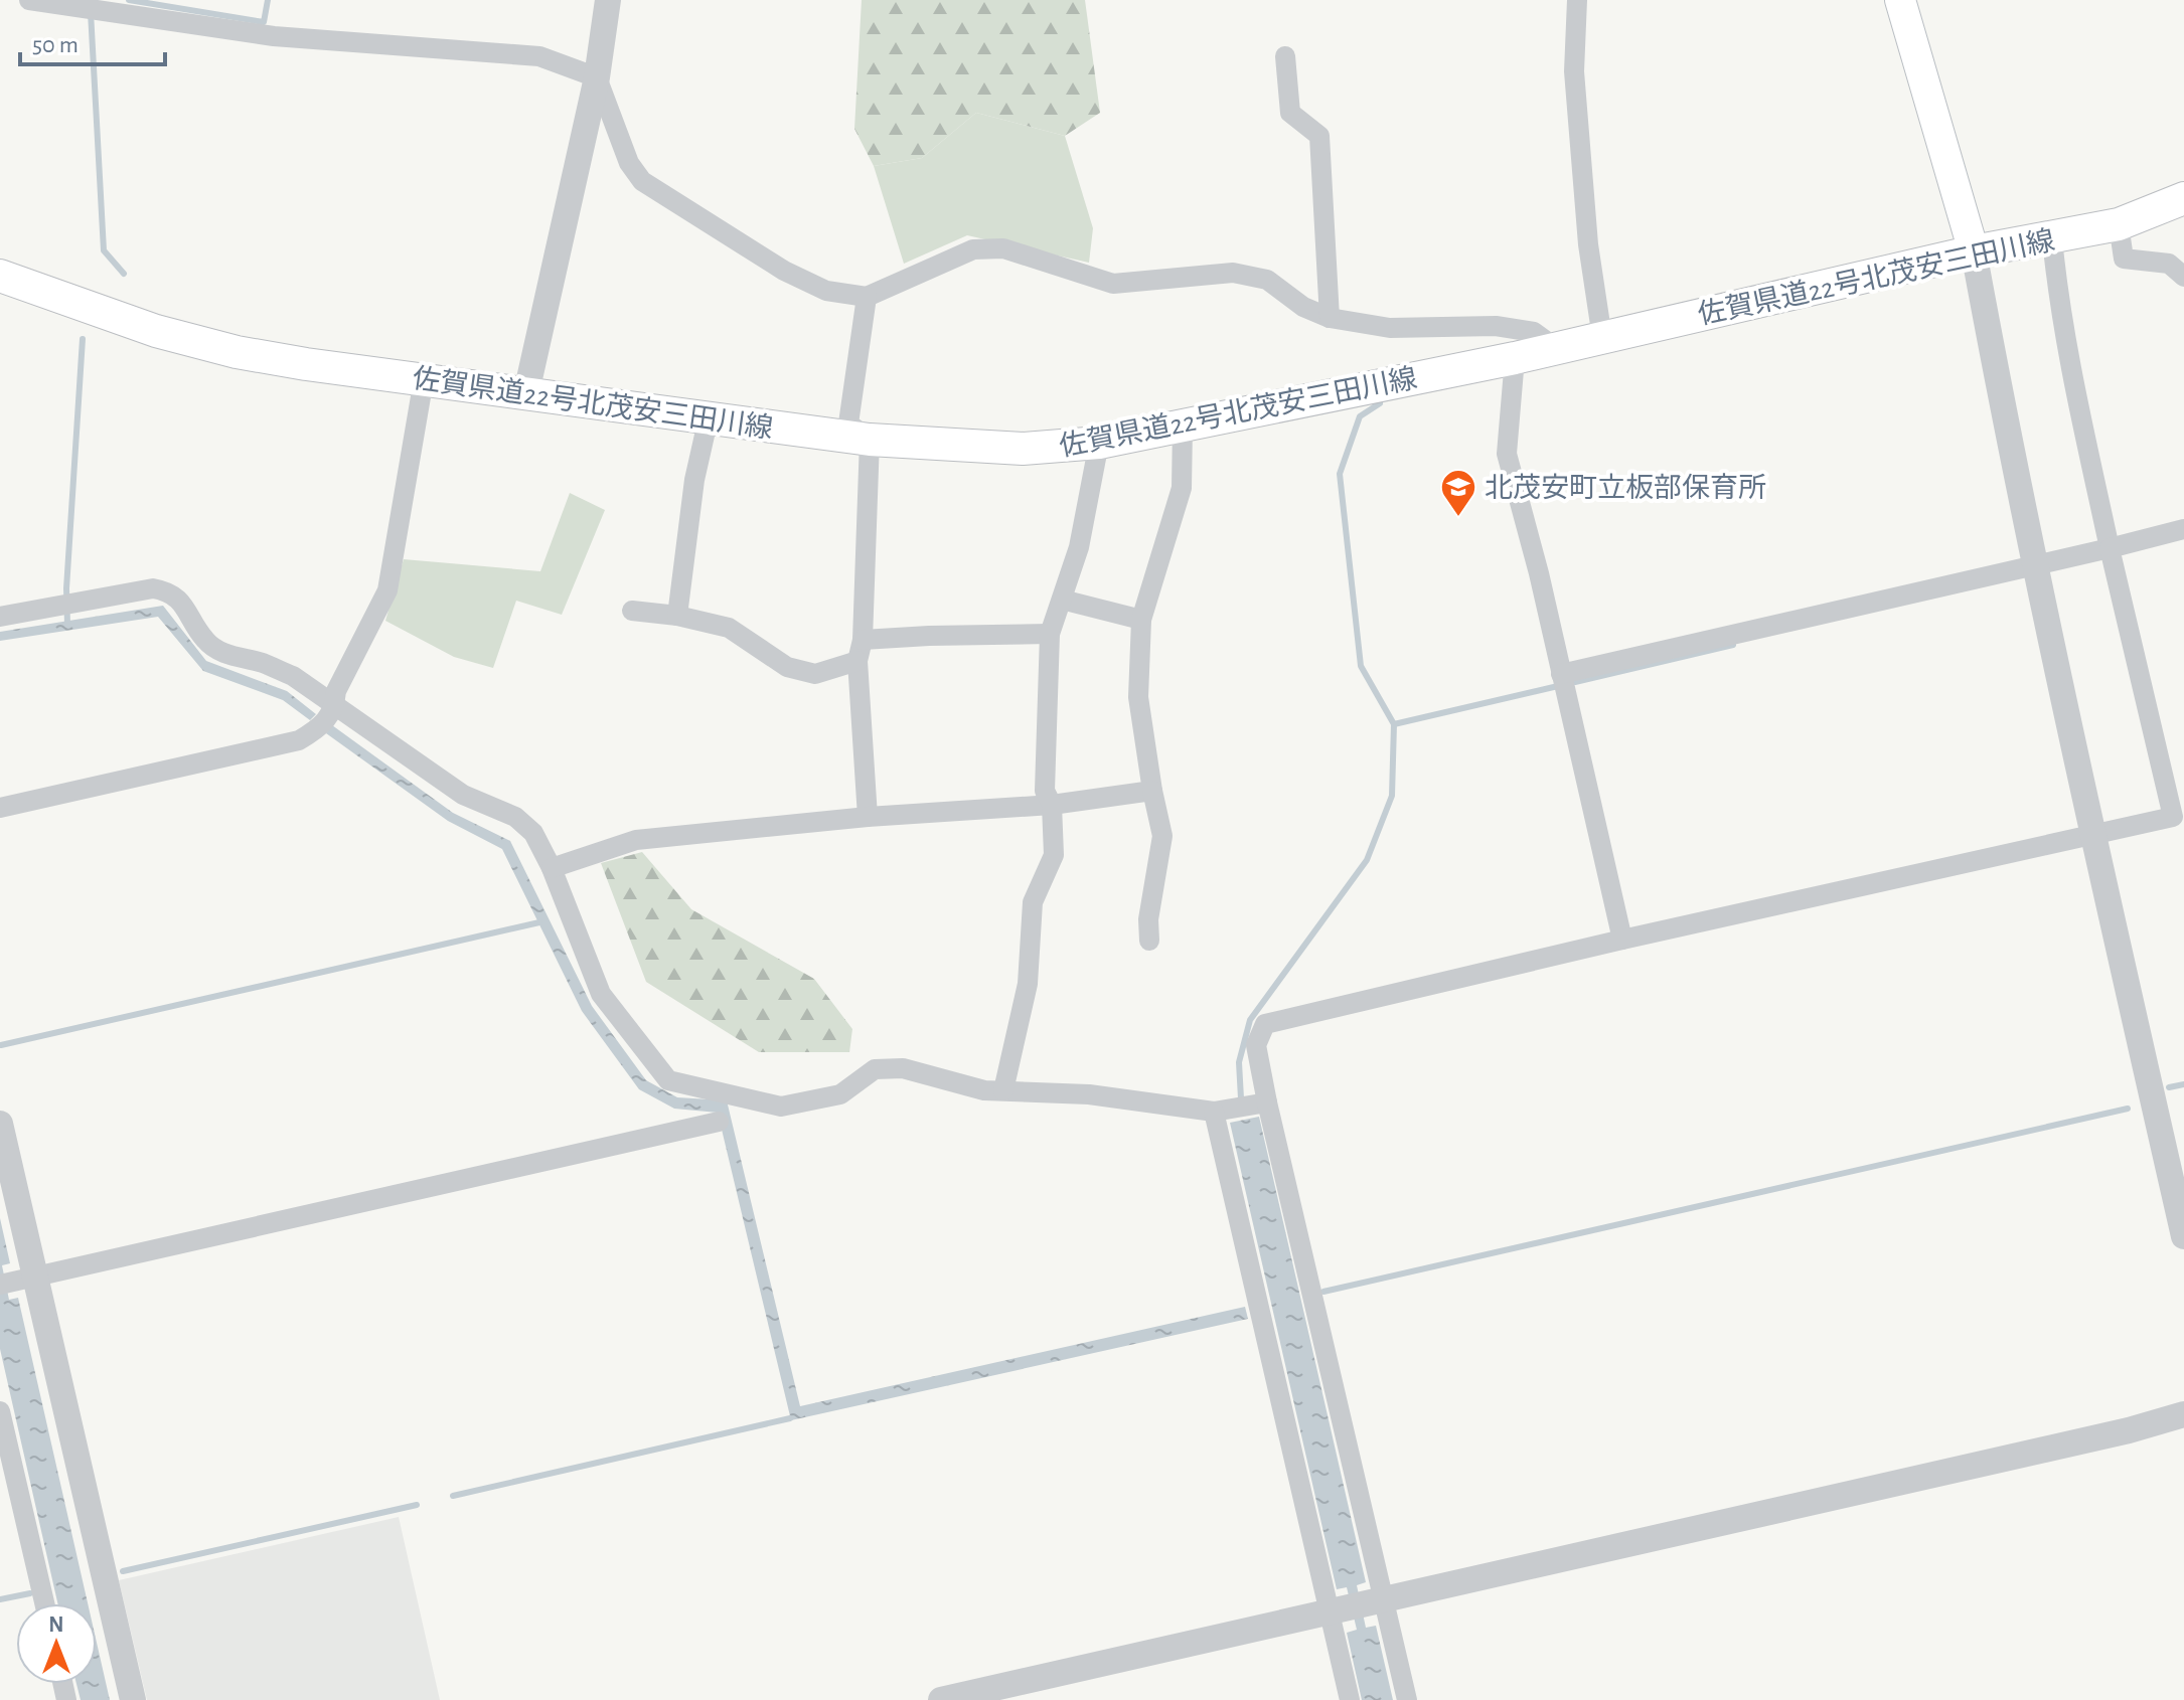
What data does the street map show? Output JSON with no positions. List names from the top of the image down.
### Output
{
  "streets": {
    "main road": ["佐賀県道22号北茂安三田川線"]
  },
  "places": {
    "school or university": ["北茂安町立板部保育所"]
  },
  "scale_bar": "50 m",
  "north": "top"
}
